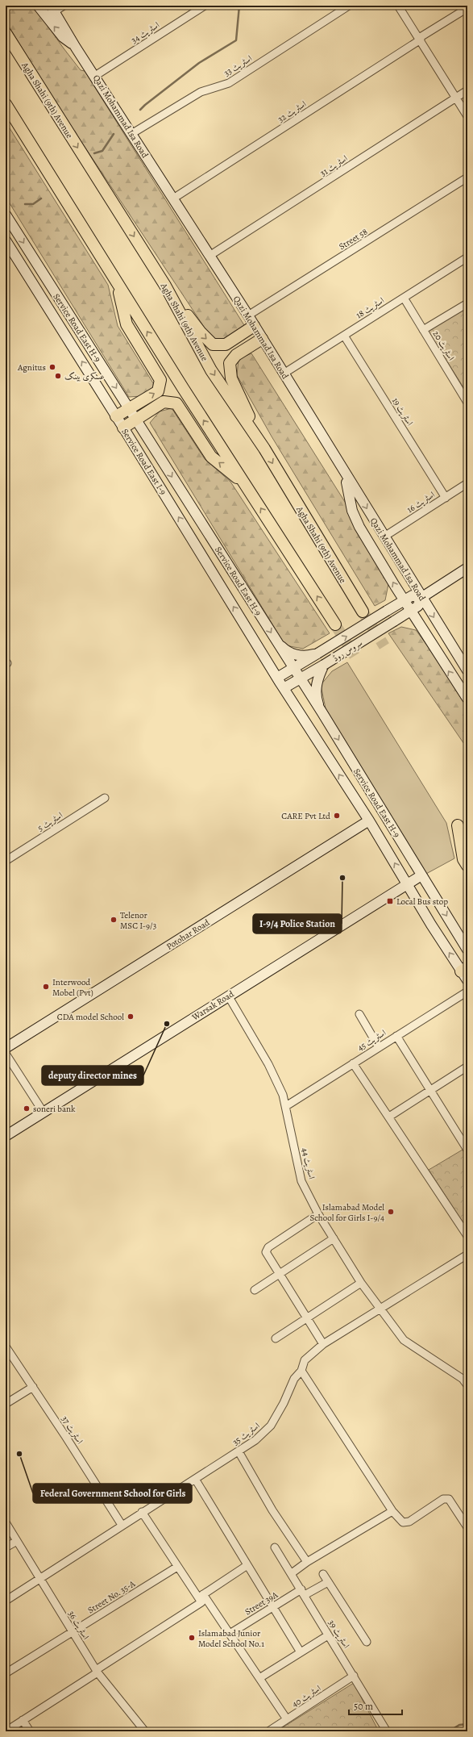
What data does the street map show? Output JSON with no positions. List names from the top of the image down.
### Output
{
  "streets": {
    "main road": ["Agha Shahi (9th) Avenue"],
    "street": [
      "اسٹریٹ 34",
      "اسٹریٹ 33",
      "اسٹریٹ 32",
      "Qazi Mohammad Isa Road",
      "اسٹریٹ 31",
      "Street 58",
      "اسٹریٹ 18",
      "Service Road East H-9",
      "اسٹریٹ 20",
      "اسٹریٹ 19",
      "Service Road East I-9",
      "اسٹریٹ 16",
      "سروس روڈ",
      "اسٹریٹ 5",
      "Potohar Road",
      "Warsak Road",
      "اسٹریٹ 45",
      "اسٹریٹ 44",
      "اسٹریٹ 37",
      "اسٹریٹ 35",
      "Street No. 35-A",
      "Street 39A",
      "اسٹریٹ 36",
      "اسٹریٹ 39",
      "اسٹریٹ 40"
    ]
  },
  "crossings": [
    ["اسٹریٹ 34", "Qazi Mohammad Isa Road"],
    ["اسٹریٹ 33", "Qazi Mohammad Isa Road"],
    ["اسٹریٹ 32", "Qazi Mohammad Isa Road"],
    ["Qazi Mohammad Isa Road", "اسٹریٹ 31"],
    ["Qazi Mohammad Isa Road", "Street 58"],
    ["Qazi Mohammad Isa Road", "اسٹریٹ 18"],
    ["Qazi Mohammad Isa Road", "اسٹریٹ 16"],
    ["Qazi Mohammad Isa Road", "سروس روڈ"],
    ["اسٹریٹ 18", "اسٹریٹ 20"],
    ["اسٹریٹ 18", "اسٹریٹ 19"],
    ["Service Road East H-9", "Service Road East I-9"],
    ["Service Road East H-9", "سروس روڈ"],
    ["Service Road East H-9", "Potohar Road"],
    ["Service Road East H-9", "Warsak Road"],
    ["اسٹریٹ 19", "اسٹریٹ 16"],
    ["Service Road East I-9", "سروس روڈ"],
    ["Warsak Road", "اسٹریٹ 44"],
    ["اسٹریٹ 45", "اسٹریٹ 44"],
    ["اسٹریٹ 44", "اسٹریٹ 35"],
    ["اسٹریٹ 37", "اسٹریٹ 35"],
    ["اسٹریٹ 35", "اسٹریٹ 36"],
    ["Street No. 35-A", "اسٹریٹ 36"],
    ["Street 39A", "اسٹریٹ 39"],
    ["اسٹریٹ 39", "اسٹریٹ 40"]
  ],
  "one_way": ["Service Road East I-9"],
  "places": {
    "other": [
      "Agnitus",
      "عسکری بینک",
      "CARE Pvt Ltd",
      "I-9/4 Police Station",
      "Telenor MSC I-9/3",
      "Interwood Mobel (Pvt)",
      "CDA model School",
      "deputy director mines",
      "soneri bank",
      "Islamabad Model School for Girls I-9/4",
      "Federal Government School for Girls",
      "Islamabad Junior Model School No.1"
    ],
    "transit": ["Local Bus stop"]
  },
  "scale_bar": "50 m"
}
